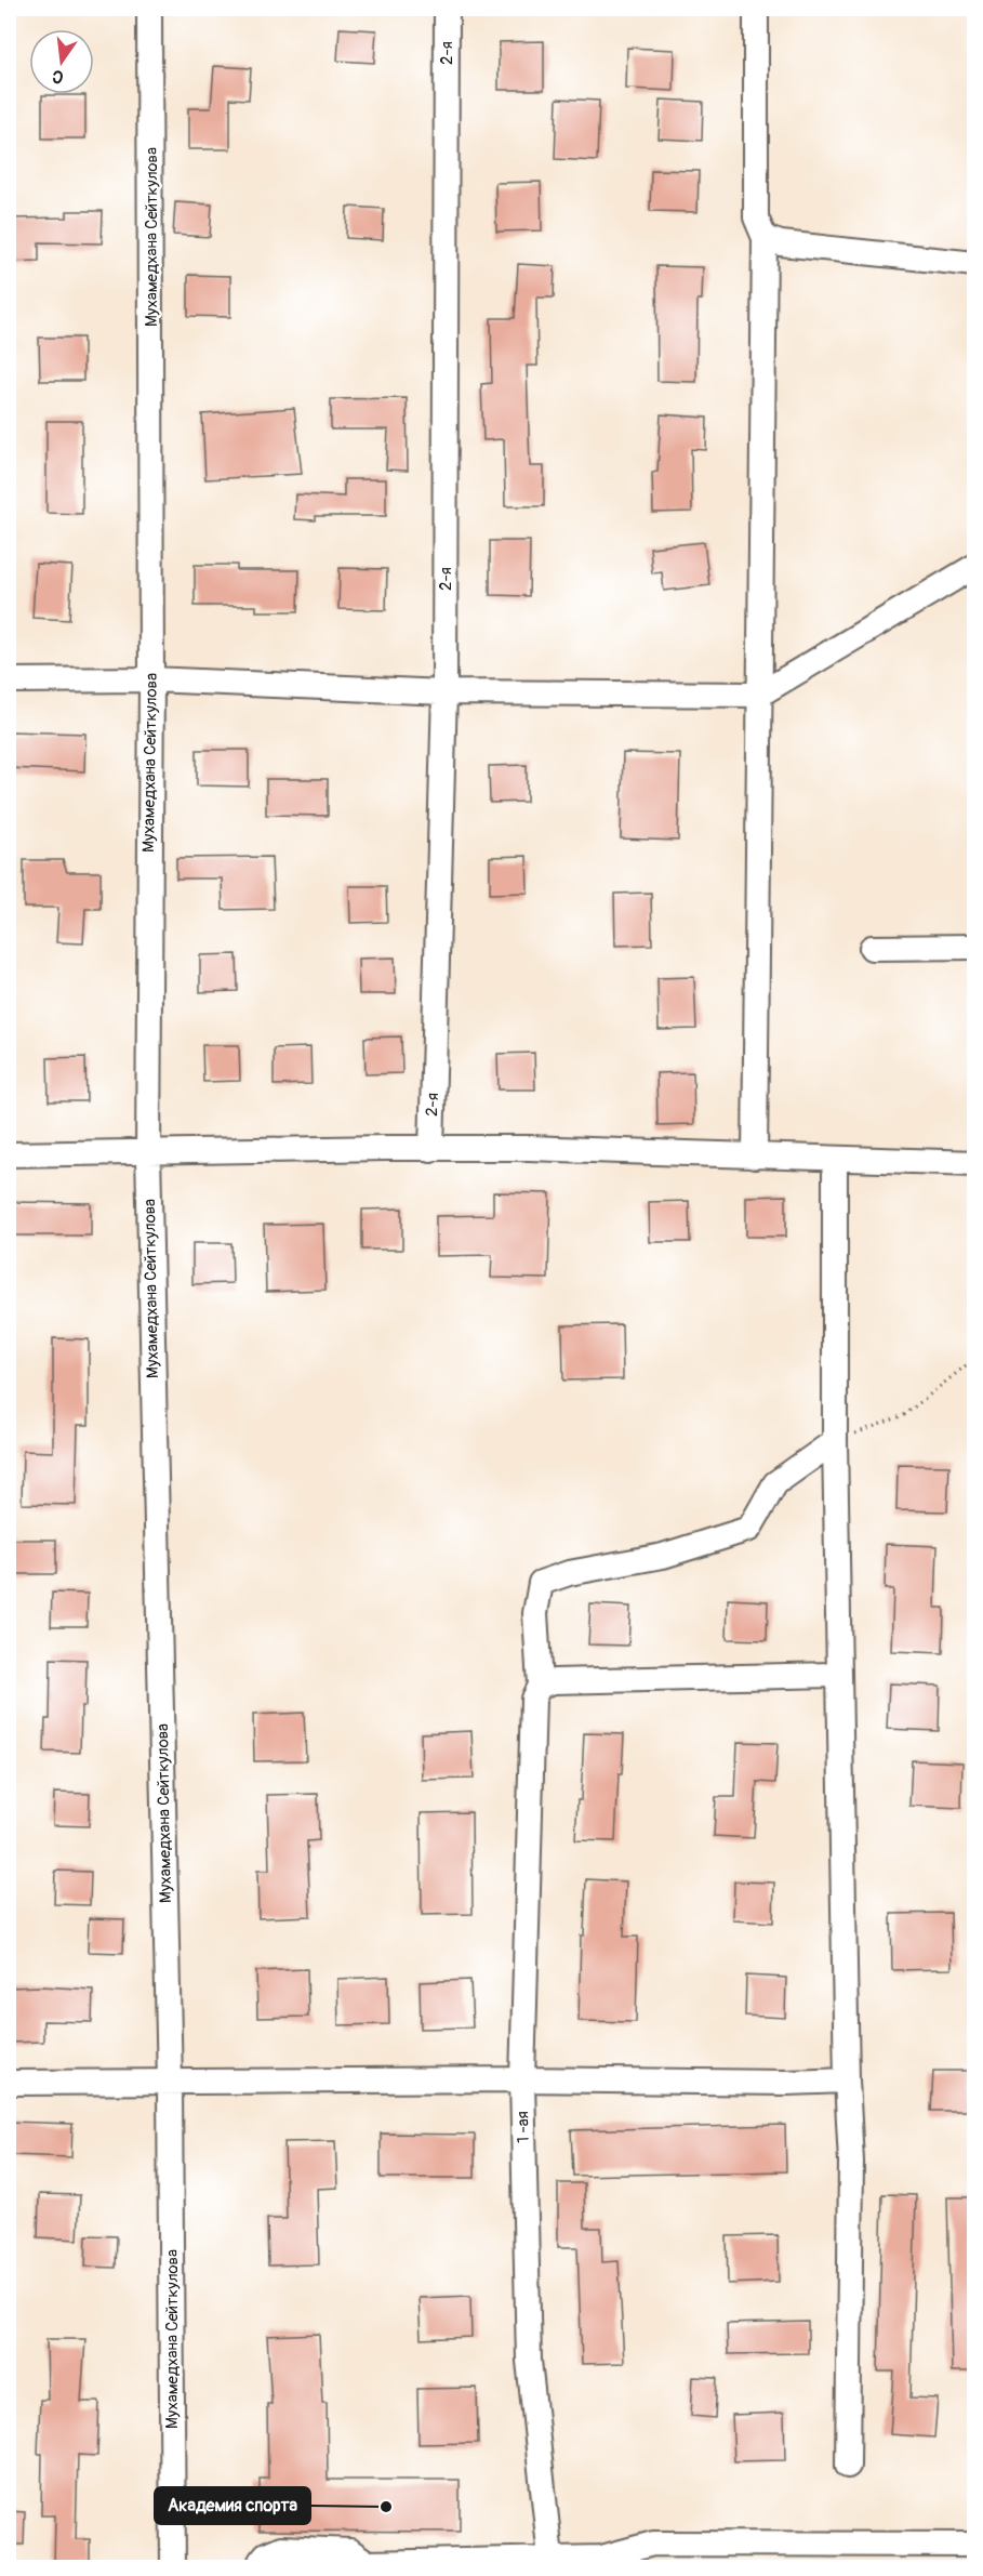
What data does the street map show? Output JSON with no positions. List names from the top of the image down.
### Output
{
  "streets": {
    "street": ["2-я", "Мухамедхана Сейткулова", "1 -ая"]
  },
  "places": ["Академия спорта"],
  "north": "bottom"
}
